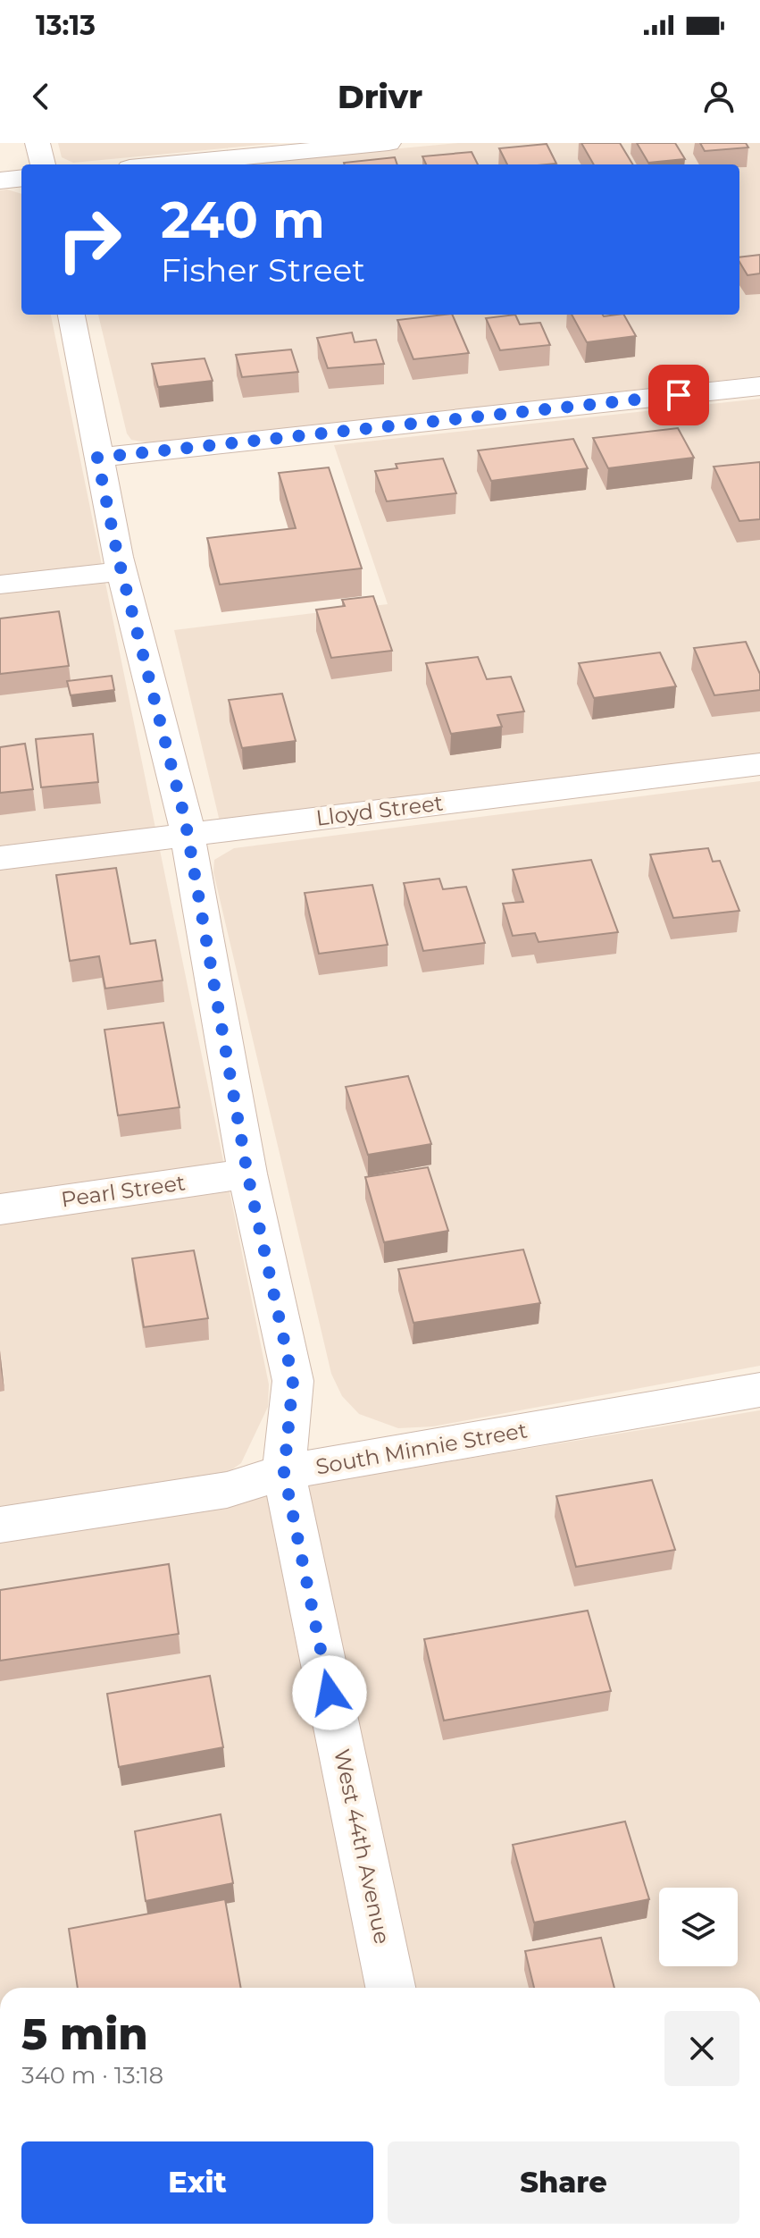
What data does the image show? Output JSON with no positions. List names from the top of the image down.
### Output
{
  "streets": {
    "street": [
      "Lloyd Street",
      "Pearl Street",
      "South Minnie Street",
      "West 44th Avenue"
    ]
  },
  "crossings": [
    ["Lloyd Street", "West 44th Avenue"],
    ["Pearl Street", "West 44th Avenue"],
    ["South Minnie Street", "West 44th Avenue"]
  ],
  "page": {
    "status": "13:13",
    "header": "Drivr",
    "turn": ["240 m", "Fisher Street"],
    "heading": ["5 min", "340 m · 13:18"],
    "buttons": ["Exit", "Share"]
  }
}
